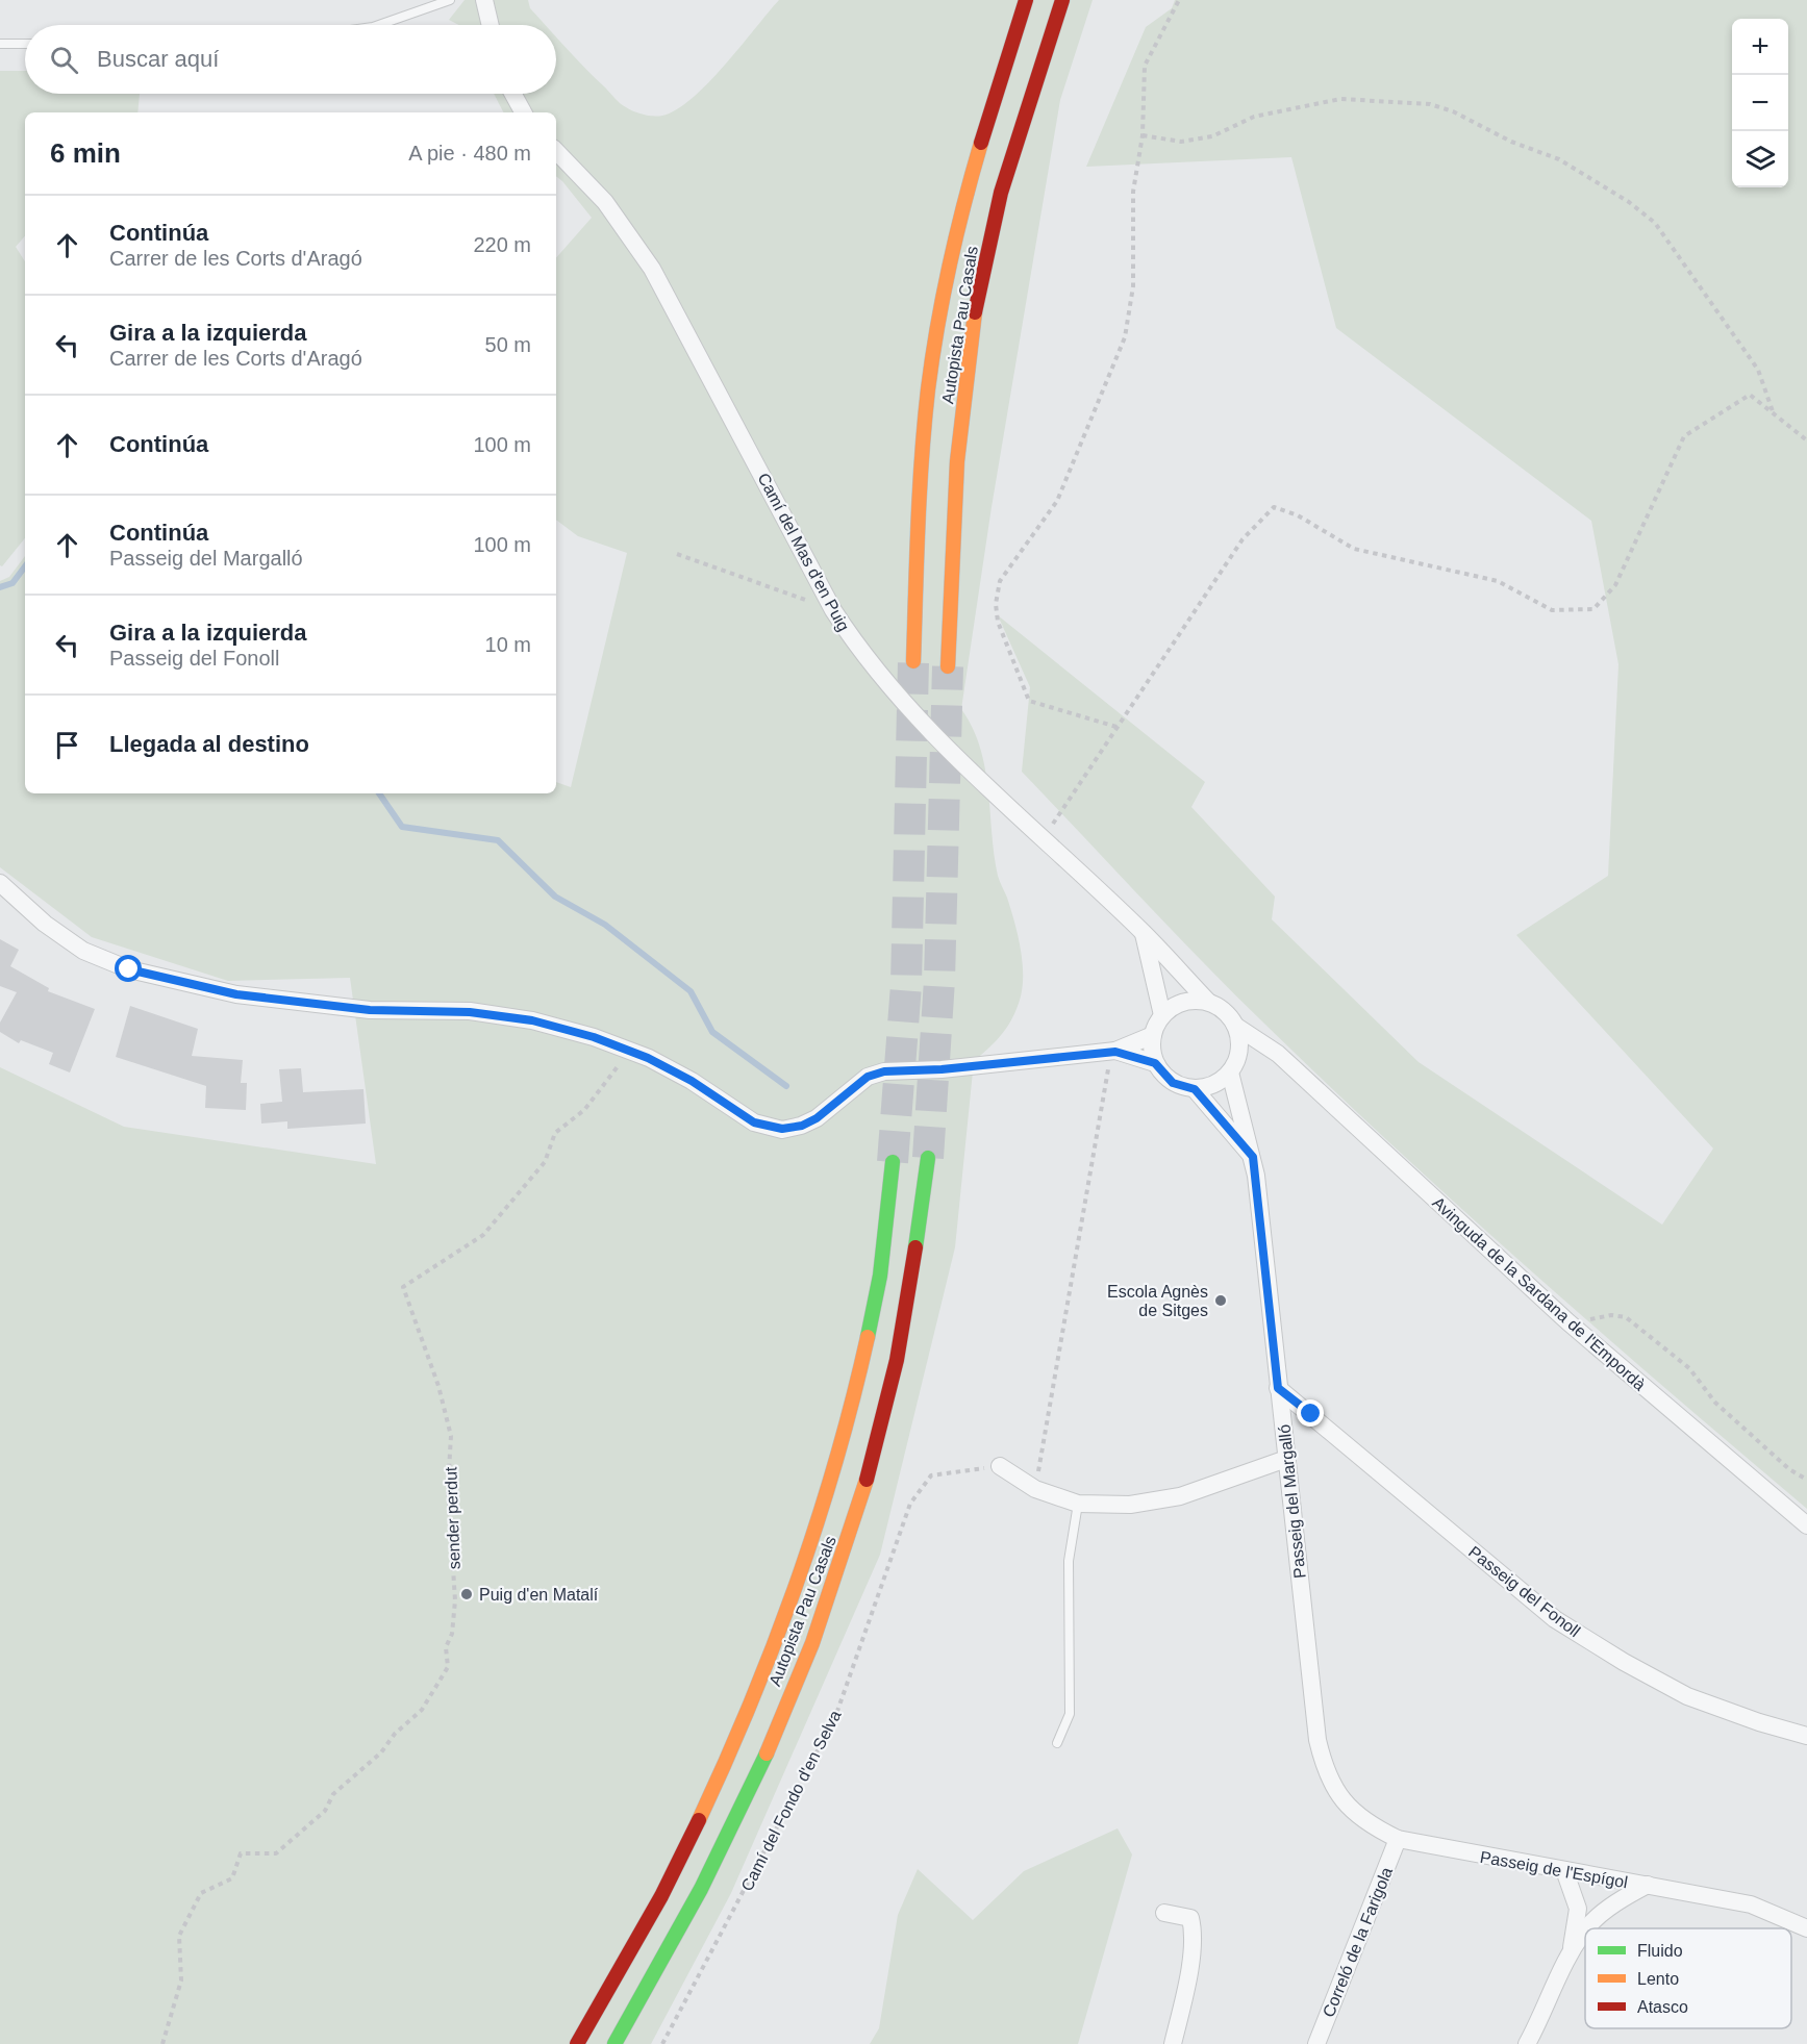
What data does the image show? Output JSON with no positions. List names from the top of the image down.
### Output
{
  "streets": {
    "highway": ["Autopista Pau Casals"],
    "street": [
      "Camí del Mas d'en Puig",
      "Avinguda de la Sardana de l'Empordà",
      "Passeig del Margalló",
      "Passeig del Fonoll",
      "Passeig de l'Espígol",
      "Correló de la Farigola"
    ],
    "path": ["sender perdut", "Camí del Fondo d'en Selva"]
  },
  "crossings": [
    ["Camí del Mas d'en Puig", "Avinguda de la Sardana de l'Empordà"],
    ["Camí del Mas d'en Puig", "Passeig del Margalló"],
    ["Avinguda de la Sardana de l'Empordà", "Passeig del Margalló"],
    ["Passeig del Margalló", "Passeig del Fonoll"],
    ["Passeig del Margalló", "Passeig de l'Espígol"],
    ["Passeig de l'Espígol", "Correló de la Farigola"]
  ],
  "places": ["Escola Agnès de Sitges", "Puig d'en Matalí"],
  "legend": ["Fluido", "Lento", "Atasco"],
  "page": {
    "map_buttons": ["+", "−"],
    "search": "Buscar aquí",
    "heading": ["6 min", "A pie · 480 m"],
    "list": [
      ["Continúa", "Carrer de les Corts d'Aragó", "220 m"],
      ["Gira a la izquierda", "Carrer de les Corts d'Aragó", "50 m"],
      ["Continúa", "100 m"],
      ["Continúa", "Passeig del Margalló", "100 m"],
      ["Gira a la izquierda", "Passeig del Fonoll", "10 m"],
      "Llegada al destino"
    ]
  }
}
